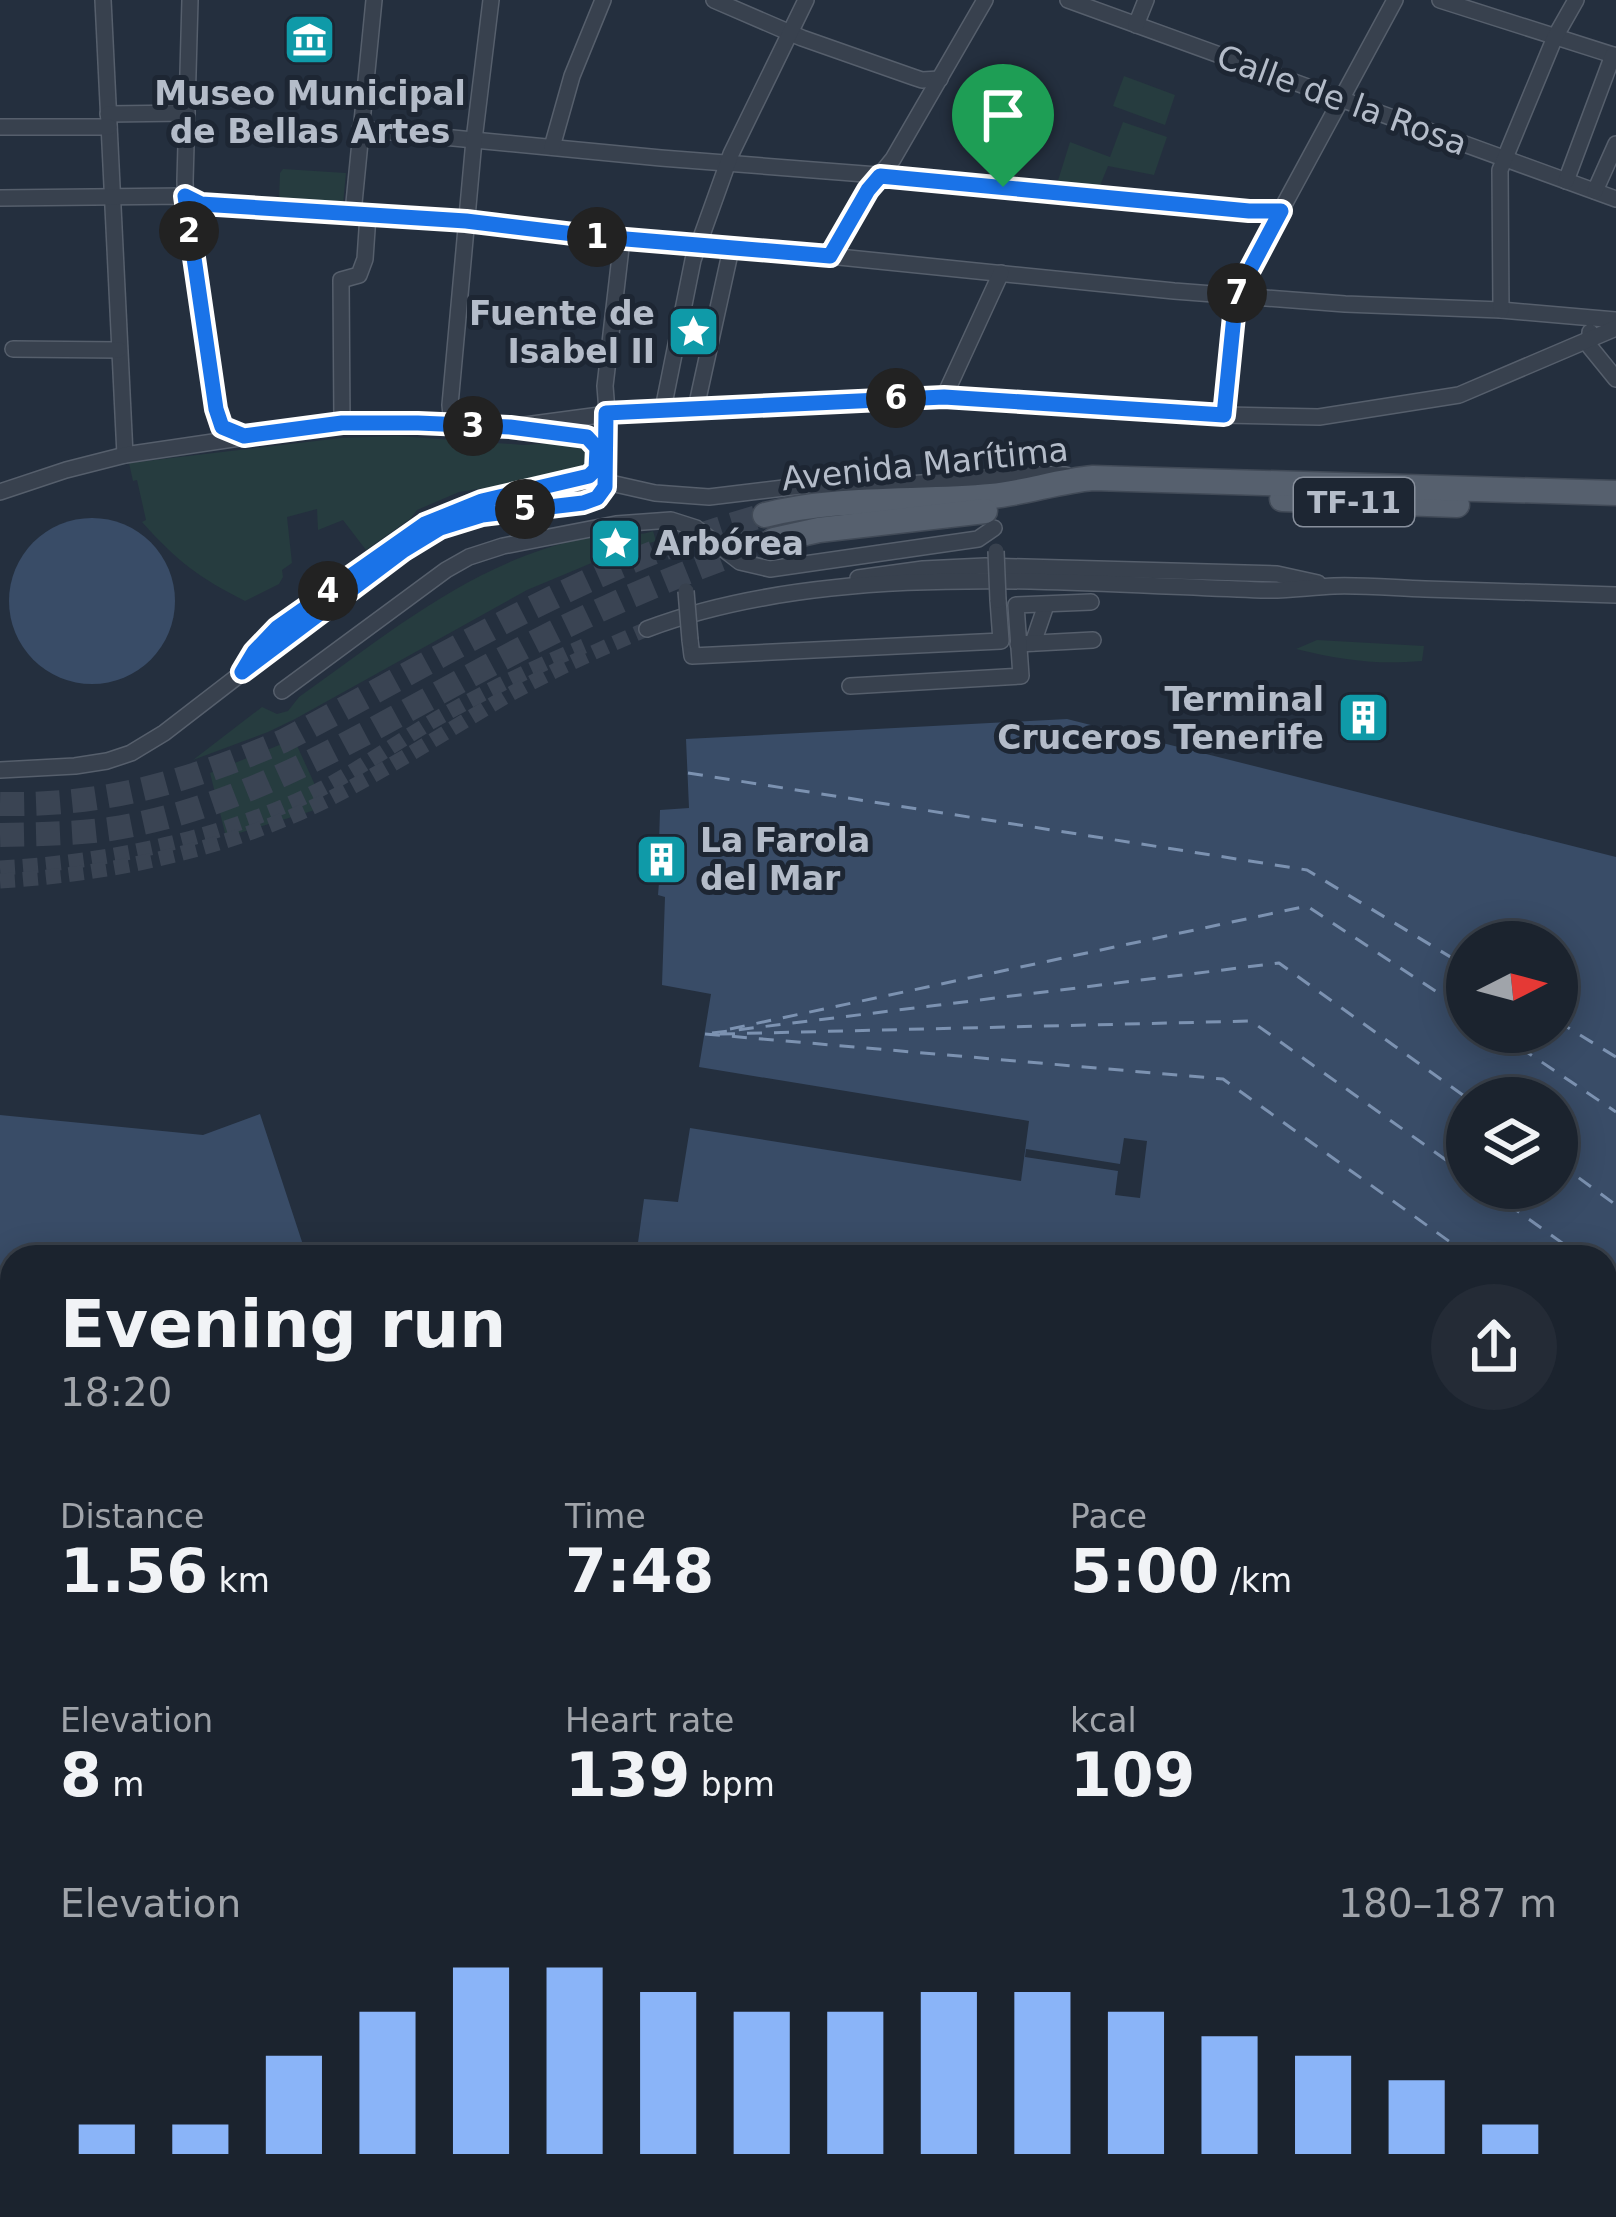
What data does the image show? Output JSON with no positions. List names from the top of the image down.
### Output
{
  "streets": {
    "main road": ["Avenida Marítima", "TF-11"],
    "street": ["Calle de la Rosa"]
  },
  "crossings": [
    ["Avenida Marítima", "TF-11"]
  ],
  "places": {
    "museum": ["Museo Municipal de Bellas Artes"],
    "place": ["Fuente de Isabel II", "Arbórea"],
    "building": ["Terminal Cruceros Tenerife", "La Farola del Mar"]
  },
  "north": "right",
  "page": {
    "pins": [
      "2",
      "1",
      "7",
      "6",
      "3",
      "5",
      "4"
    ],
    "heading": ["Evening run", "18:20"],
    "stats": [
      ["Distance", "1.56 km"],
      ["Time", "7:48"],
      ["Pace", "5:00 /km"],
      ["Elevation", "8 m"],
      ["Heart rate", "139 bpm"],
      ["kcal", "109"]
    ],
    "chart": ["Elevation", "180–187 m"]
  }
}
